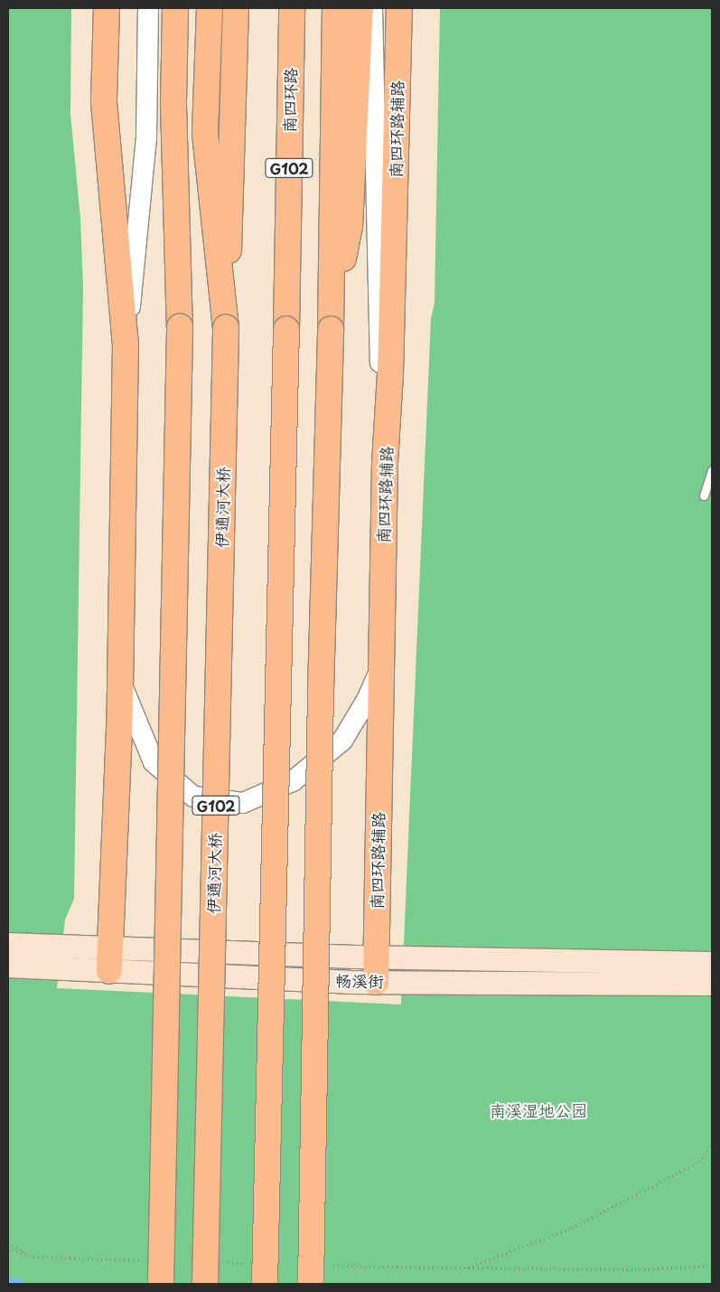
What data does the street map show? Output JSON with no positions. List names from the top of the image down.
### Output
{
  "streets": {
    "main road": [
      "南四环路",
      "南四环路辅路",
      "G102",
      "伊通河大桥",
      "畅溪街"
    ]
  },
  "crossings": [
    ["南四环路辅路", "畅溪街"],
    ["G102", "伊通河大桥"]
  ],
  "parks": ["南溪湿地公园"]
}
